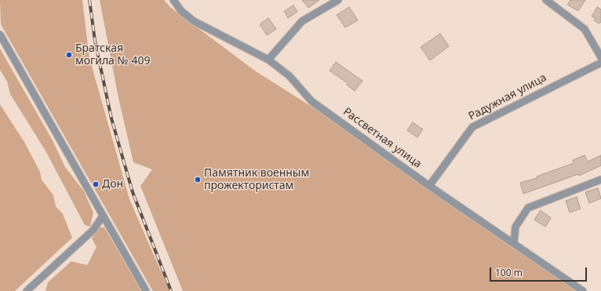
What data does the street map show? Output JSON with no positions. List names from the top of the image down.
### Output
{
  "streets": {
    "street": ["Радужная улица", "Рассветная улица"]
  },
  "crossings": [
    ["Радужная улица", "Рассветная улица"]
  ],
  "places": ["Братская могила № 409", "Памятник военным прожектористам", "Дон"],
  "scale_bar": "100 m"
}
